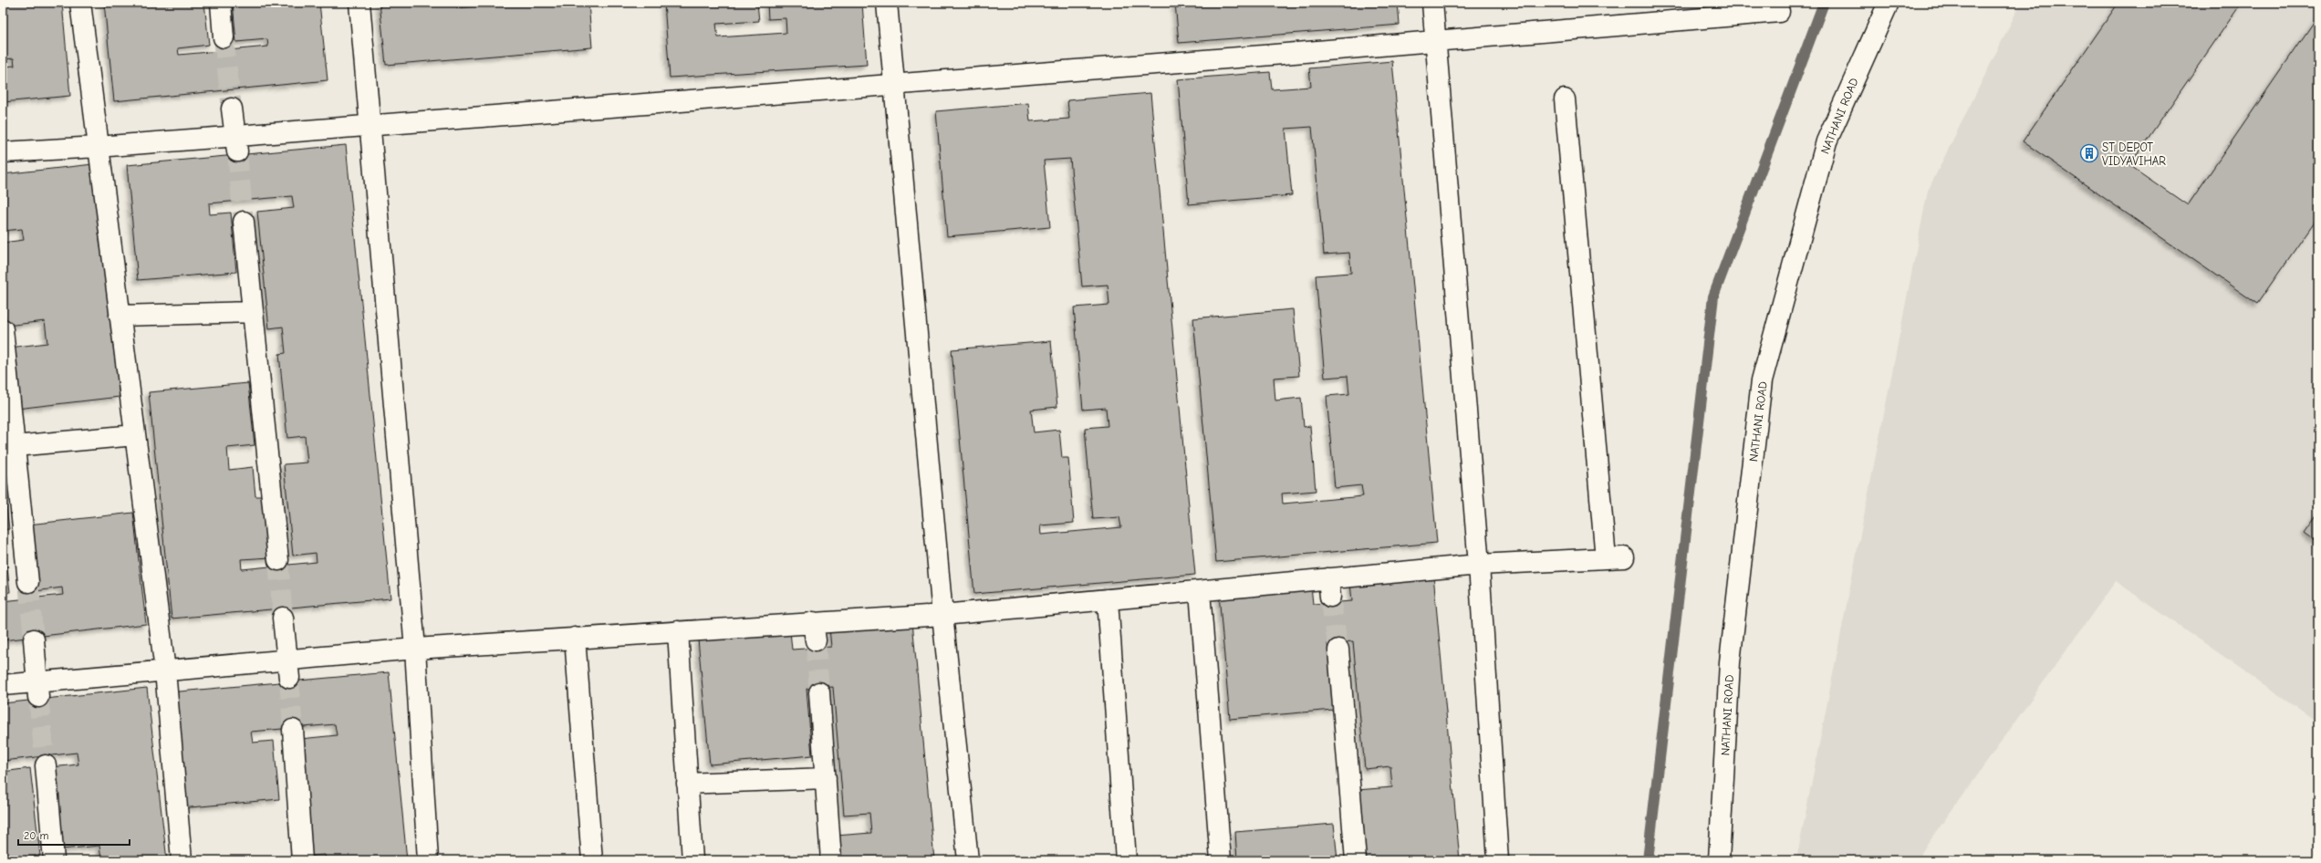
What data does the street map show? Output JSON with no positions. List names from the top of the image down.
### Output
{
  "streets": {
    "street": ["NATHANI ROAD"]
  },
  "places": {
    "building": ["ST DEPOT VIDYAVIHAR"]
  },
  "scale_bar": "20 m"
}
